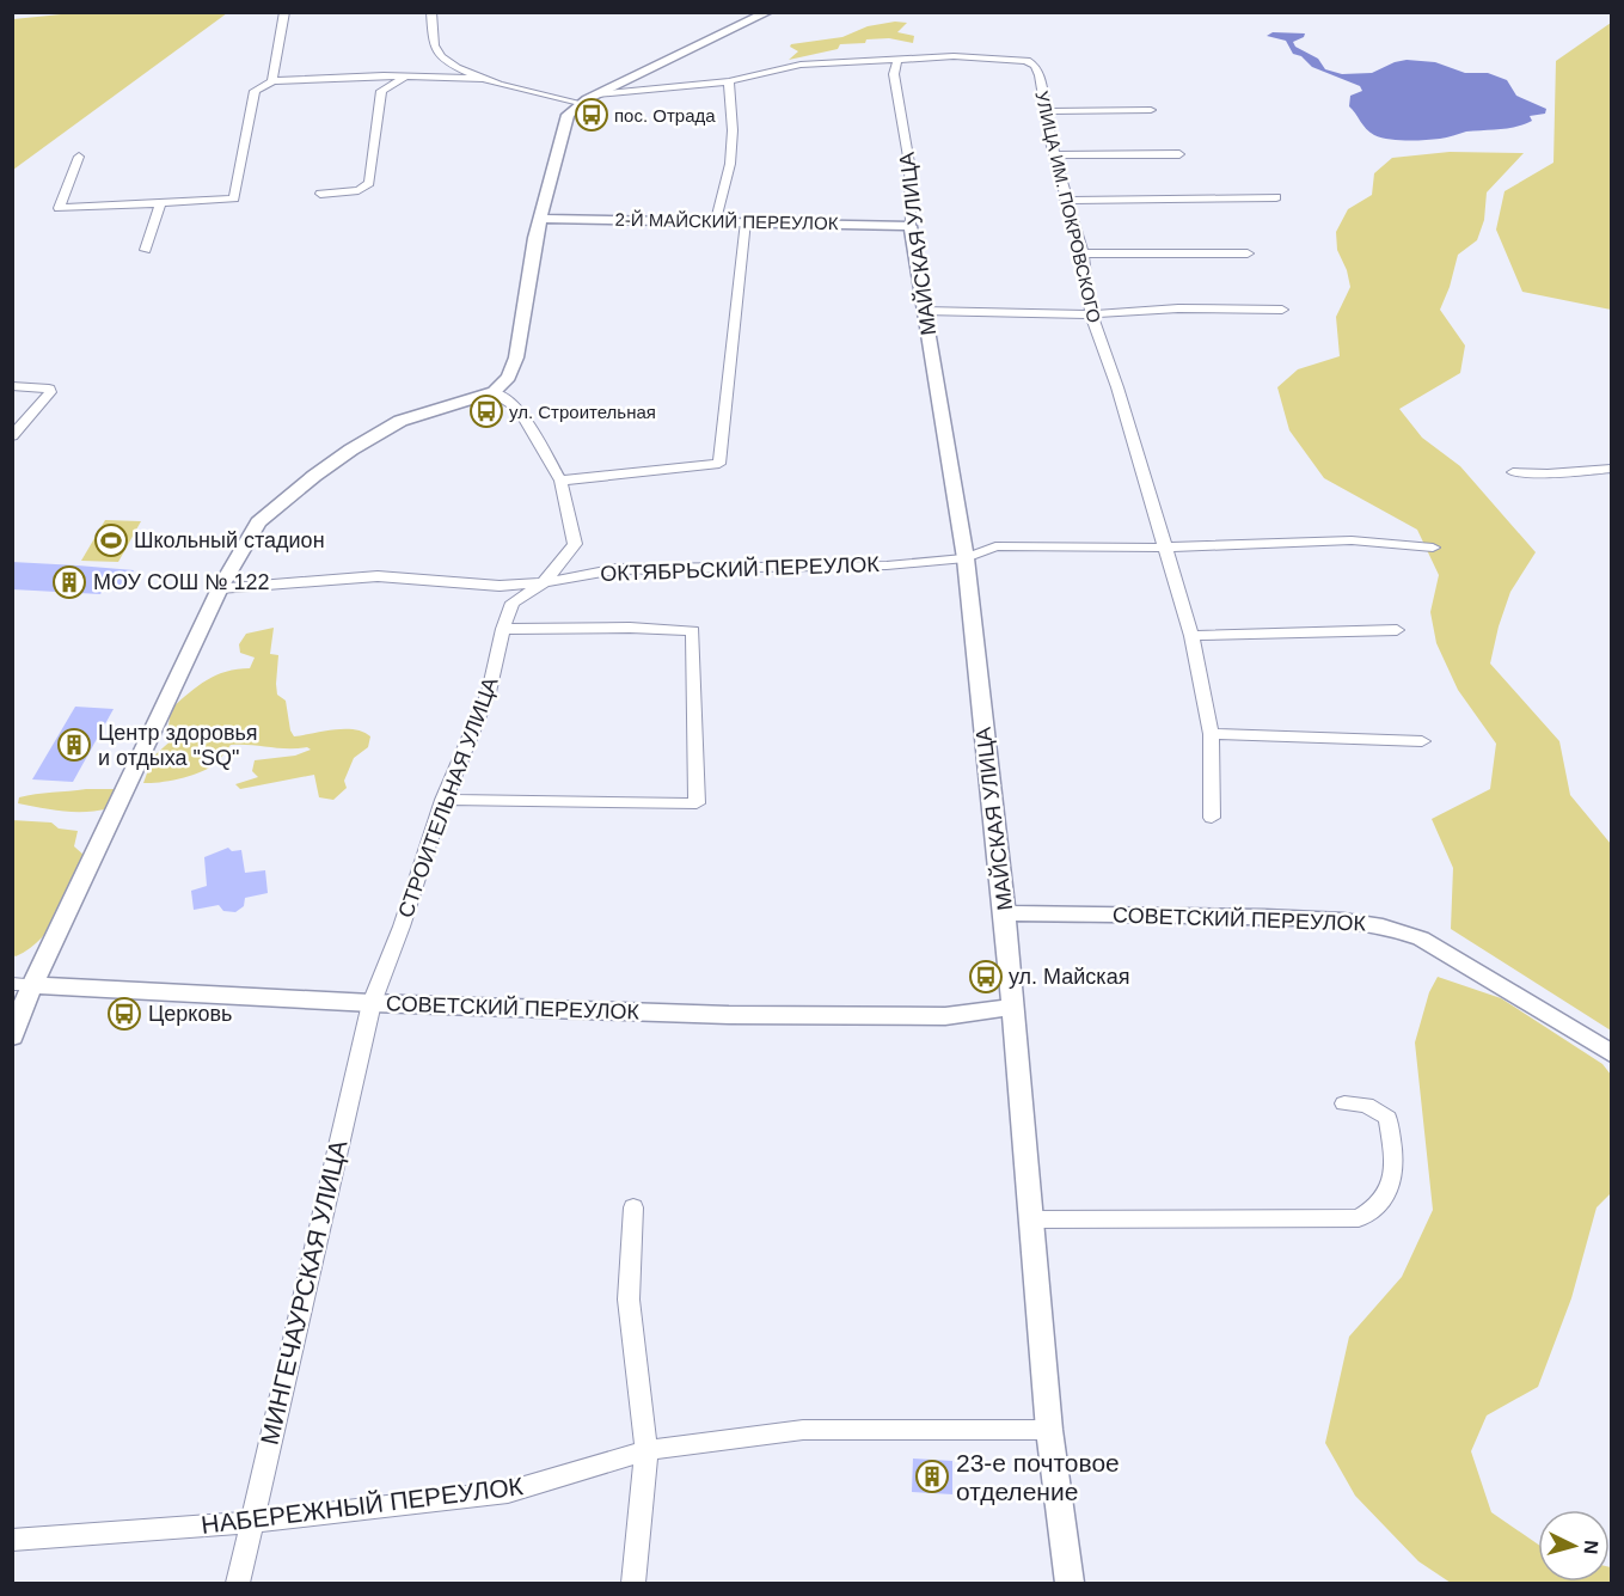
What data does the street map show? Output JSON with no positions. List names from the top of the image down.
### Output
{
  "streets": {
    "street": [
      "УЛИЦА ИМ. ПОКРОВСКОГО",
      "2-Й МАЙСКИЙ ПЕРЕУЛОК",
      "МАЙСКАЯ УЛИЦА",
      "ОКТЯБРЬСКИЙ ПЕРЕУЛОК",
      "СТРОИТЕЛЬНАЯ УЛИЦА",
      "СОВЕТСКИЙ ПЕРЕУЛОК",
      "МИНГЕЧАУРСКАЯ УЛИЦА",
      "НАБЕРЕЖНЫЙ ПЕРЕУЛОК"
    ]
  },
  "crossings": [
    ["УЛИЦА ИМ. ПОКРОВСКОГО", "МАЙСКАЯ УЛИЦА"],
    ["УЛИЦА ИМ. ПОКРОВСКОГО", "ОКТЯБРЬСКИЙ ПЕРЕУЛОК"],
    ["2-Й МАЙСКИЙ ПЕРЕУЛОК", "МАЙСКАЯ УЛИЦА"],
    ["МАЙСКАЯ УЛИЦА", "ОКТЯБРЬСКИЙ ПЕРЕУЛОК"],
    ["МАЙСКАЯ УЛИЦА", "СОВЕТСКИЙ ПЕРЕУЛОК"],
    ["МАЙСКАЯ УЛИЦА", "НАБЕРЕЖНЫЙ ПЕРЕУЛОК"],
    ["ОКТЯБРЬСКИЙ ПЕРЕУЛОК", "СТРОИТЕЛЬНАЯ УЛИЦА"],
    ["СТРОИТЕЛЬНАЯ УЛИЦА", "СОВЕТСКИЙ ПЕРЕУЛОК"],
    ["СТРОИТЕЛЬНАЯ УЛИЦА", "МИНГЕЧАУРСКАЯ УЛИЦА"],
    ["СОВЕТСКИЙ ПЕРЕУЛОК", "МИНГЕЧАУРСКАЯ УЛИЦА"],
    ["МИНГЕЧАУРСКАЯ УЛИЦА", "НАБЕРЕЖНЫЙ ПЕРЕУЛОК"]
  ],
  "places": {
    "bus stop": [
      "пос. Отрада",
      "ул. Строительная",
      "ул. Майская",
      "Церковь"
    ],
    "sports": ["Школьный стадион"],
    "building": ["МОУ СОШ № 122", "Центр здоровья и отдыха \"SQ\"", "23-е почтовое отделение"]
  },
  "north": "right"
}
